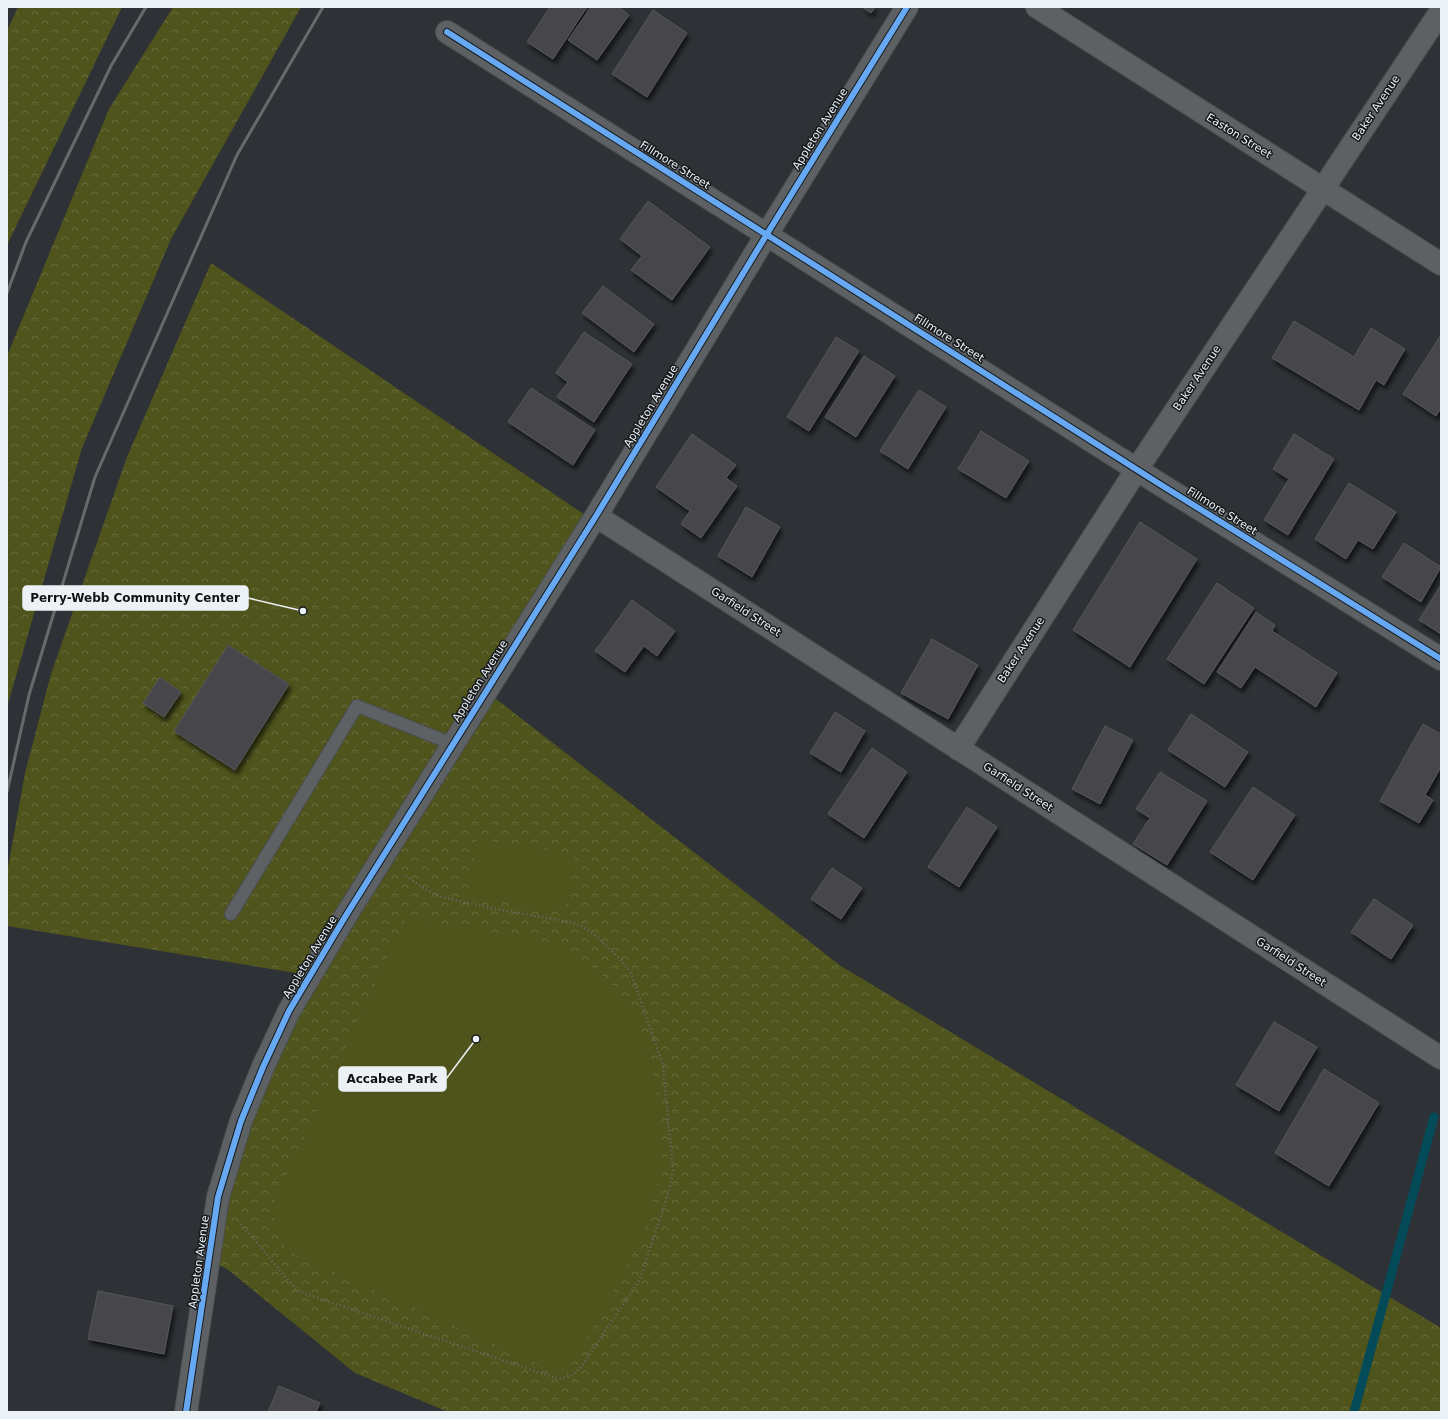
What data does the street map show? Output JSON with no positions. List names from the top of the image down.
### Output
{
  "streets": {
    "street": [
      "Baker Avenue",
      "Appleton Avenue",
      "Easton Street",
      "Fillmore Street",
      "Garfield Street"
    ]
  },
  "crossings": [
    ["Baker Avenue", "Easton Street"],
    ["Baker Avenue", "Fillmore Street"],
    ["Baker Avenue", "Garfield Street"],
    ["Appleton Avenue", "Fillmore Street"],
    ["Appleton Avenue", "Garfield Street"]
  ],
  "places": ["Perry-Webb Community Center", "Accabee Park"]
}
